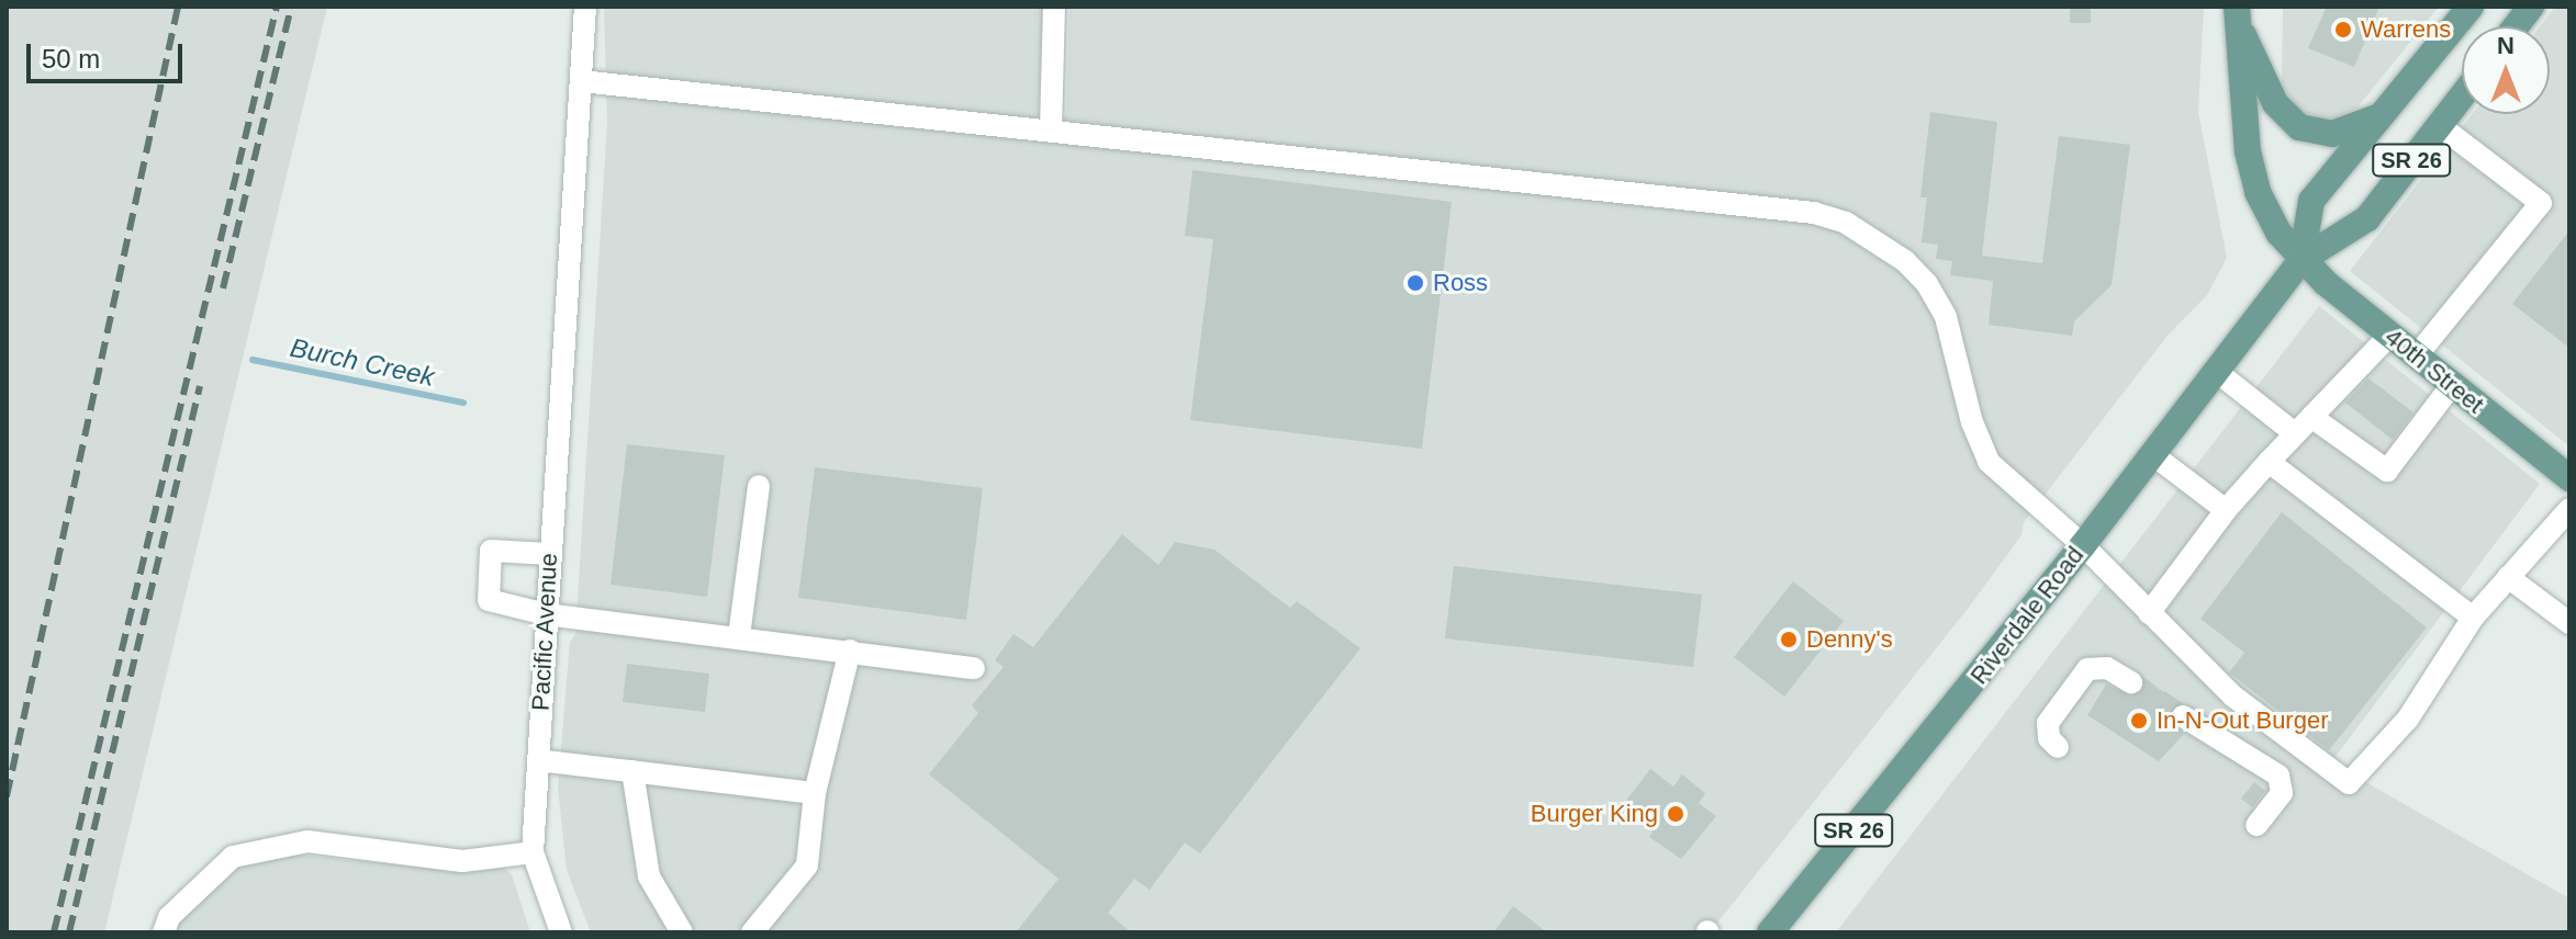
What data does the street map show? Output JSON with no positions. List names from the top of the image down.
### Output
{
  "streets": {
    "main road": ["SR 26", "40th Street", "Riverdale Road"],
    "street": ["Pacific Avenue"]
  },
  "crossings": [
    ["SR 26", "40th Street"],
    ["SR 26", "Riverdale Road"],
    ["40th Street", "Riverdale Road"]
  ],
  "water": ["Burch Creek"],
  "places": [
    "Warrens",
    "Ross",
    "Denny's",
    "In-N-Out Burger",
    "Burger King"
  ],
  "scale_bar": "50 m",
  "north": "top"
}
